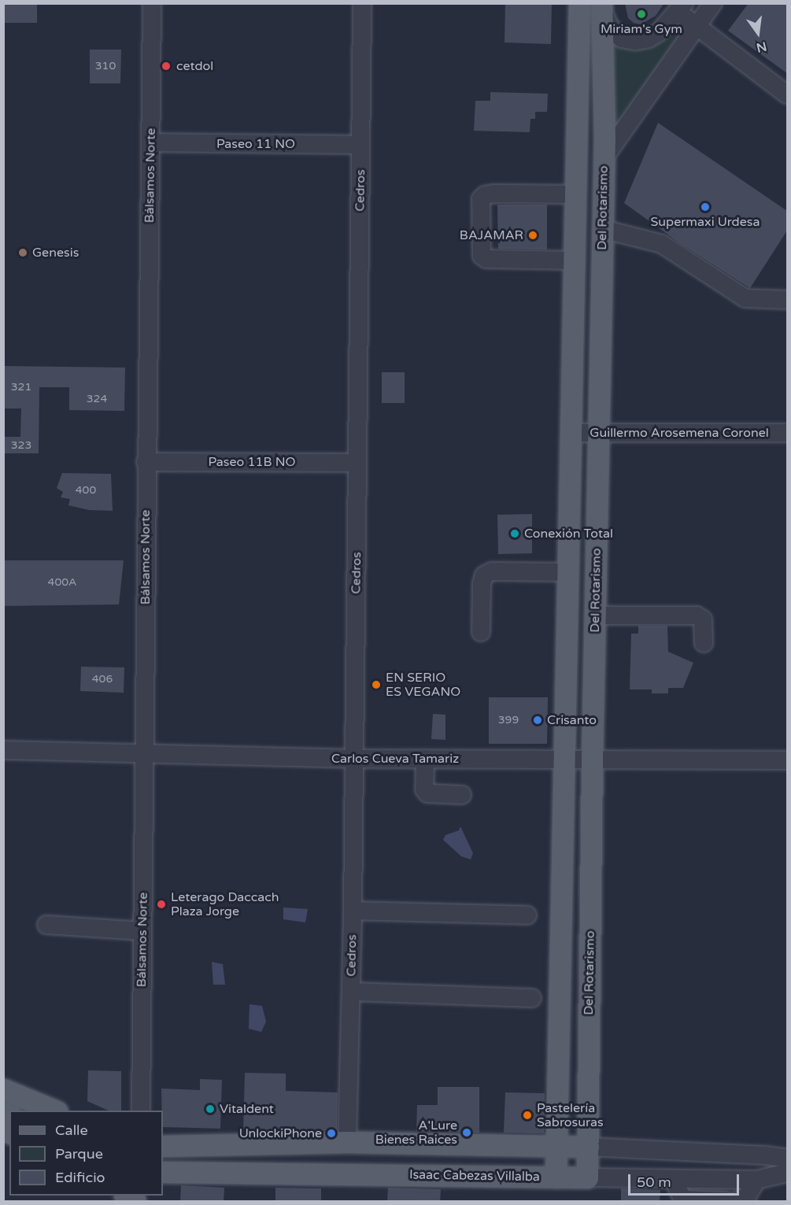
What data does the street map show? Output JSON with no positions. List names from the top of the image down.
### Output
{
  "streets": {
    "main road": ["Del Rotarismo", "Isaac Cabezas Villalba"],
    "street": [
      "Paseo 11 NO",
      "Bálsamos Norte",
      "Cedros",
      "Guillermo Arosemena Coronel",
      "Paseo 11B NO",
      "Carlos Cueva Tamariz"
    ]
  },
  "crossings": [
    ["Paseo 11 NO", "Bálsamos Norte"],
    ["Paseo 11 NO", "Cedros"],
    ["Bálsamos Norte", "Paseo 11B NO"],
    ["Bálsamos Norte", "Carlos Cueva Tamariz"],
    ["Cedros", "Paseo 11B NO"],
    ["Cedros", "Carlos Cueva Tamariz"],
    ["Del Rotarismo", "Guillermo Arosemena Coronel"],
    ["Del Rotarismo", "Carlos Cueva Tamariz"],
    ["Del Rotarismo", "Isaac Cabezas Villalba"]
  ],
  "places": [
    "Miriam's Gym",
    "cetdol",
    "Supermaxi Urdesa",
    "BAJAMAR",
    "Genesis",
    "Conexión Total",
    "EN SERIO ES VEGANO",
    "Crisanto",
    "Leterago Daccach Plaza Jorge",
    "Vitaldent",
    "Pastelería Sabrosuras",
    "A'Lure Bienes Raices",
    "UnlockiPhone"
  ],
  "house_numbers": [
    "310",
    "321",
    "324",
    "323",
    "400",
    "400A",
    "406",
    "399"
  ],
  "legend": ["Calle", "Parque", "Edificio"],
  "scale_bar": "50 m",
  "north": "bottom"
}
